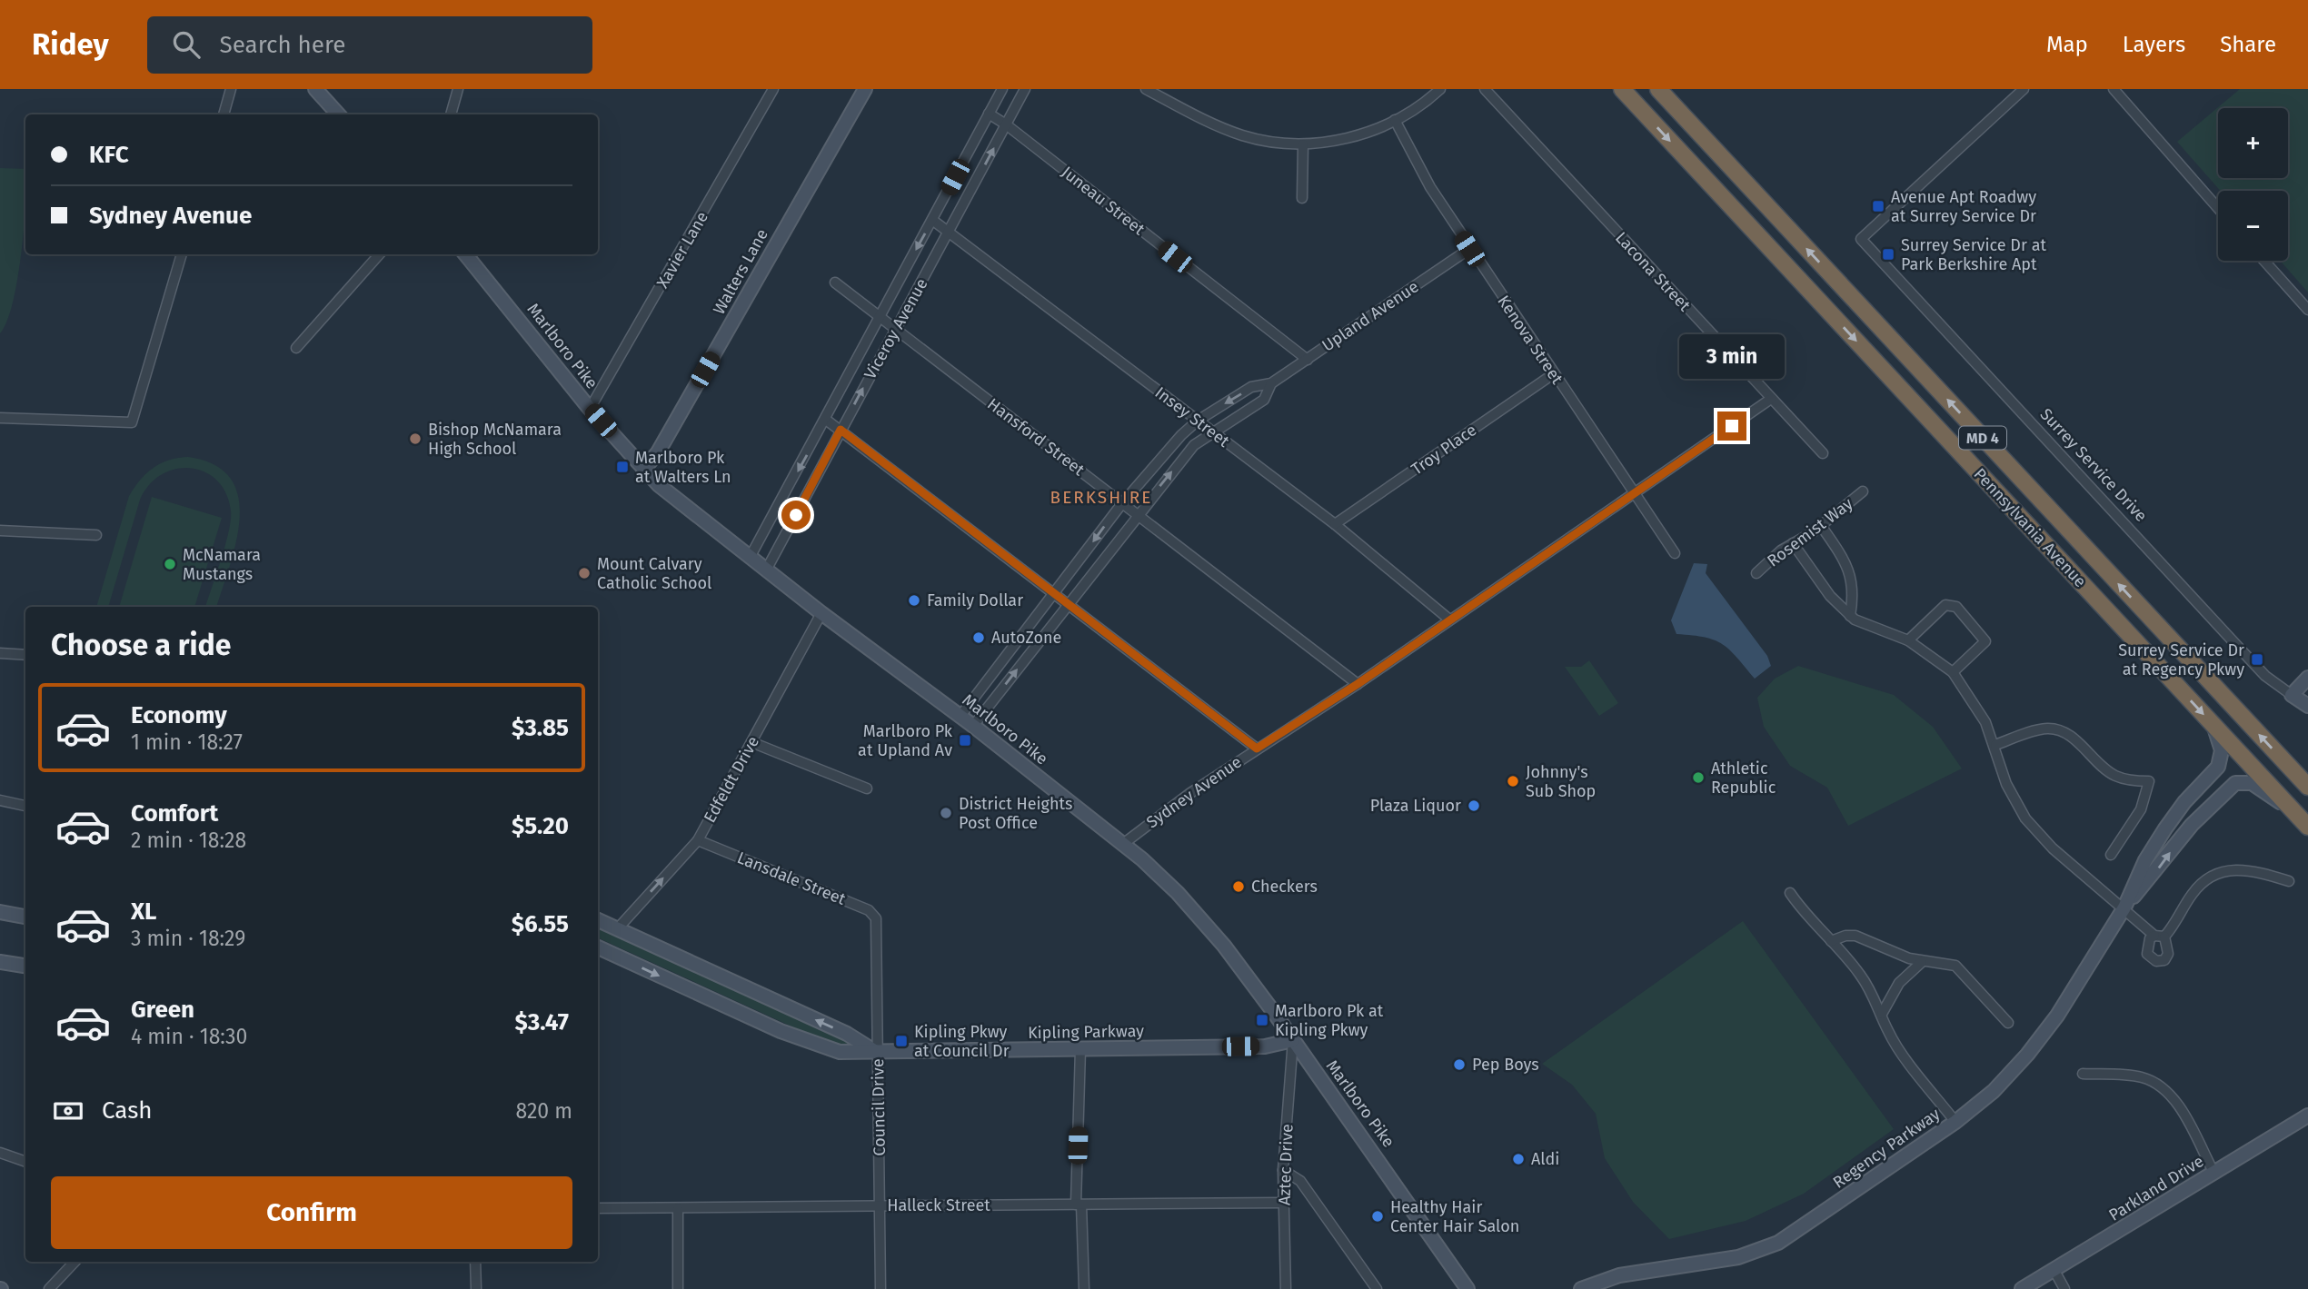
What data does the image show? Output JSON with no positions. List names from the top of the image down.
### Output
{
  "streets": {
    "highway": ["MD 4", "Pennsylvania Avenue"],
    "street": [
      "Juneau Street",
      "Xavier Lane",
      "Walters Lane",
      "Lacona Street",
      "Upland Avenue",
      "Viceroy Avenue",
      "Kenova Street",
      "Marlboro Pike",
      "Insey Street",
      "Hansford Street",
      "Troy Place",
      "Surrey Service Drive",
      "Rosemist Way",
      "Edfeldt Drive",
      "Sydney Avenue",
      "Lansdale Street",
      "Kipling Parkway",
      "Council Drive",
      "Regency Parkway",
      "Aztec Drive",
      "Parkland Drive",
      "Halleck Street"
    ]
  },
  "crossings": [
    ["Juneau Street", "Upland Avenue"],
    ["Juneau Street", "Viceroy Avenue"],
    ["Xavier Lane", "Marlboro Pike"],
    ["Walters Lane", "Marlboro Pike"],
    ["Lacona Street", "Sydney Avenue"],
    ["Upland Avenue", "Kenova Street"],
    ["Upland Avenue", "Marlboro Pike"],
    ["Upland Avenue", "Insey Street"],
    ["Upland Avenue", "Hansford Street"],
    ["Viceroy Avenue", "Marlboro Pike"],
    ["Viceroy Avenue", "Insey Street"],
    ["Viceroy Avenue", "Hansford Street"],
    ["Kenova Street", "Troy Place"],
    ["Kenova Street", "Sydney Avenue"],
    ["Marlboro Pike", "Edfeldt Drive"],
    ["Marlboro Pike", "Sydney Avenue"],
    ["Marlboro Pike", "Kipling Parkway"],
    ["Marlboro Pike", "Aztec Drive"],
    ["Insey Street", "Troy Place"],
    ["Insey Street", "Sydney Avenue"],
    ["Hansford Street", "Sydney Avenue"],
    ["Pennsylvania Avenue", "Regency Parkway"],
    ["Edfeldt Drive", "Lansdale Street"],
    ["Lansdale Street", "Council Drive"],
    ["Kipling Parkway", "Council Drive"],
    ["Kipling Parkway", "Aztec Drive"],
    ["Council Drive", "Halleck Street"],
    ["Aztec Drive", "Halleck Street"]
  ],
  "districts": ["BERKSHIRE"],
  "places": {
    "transit": [
      "Avenue Apt Roadwy at Surrey Service Dr",
      "Surrey Service Dr at Park Berkshire Apt",
      "Marlboro Pk at Walters Ln",
      "Surrey Service Dr at Regency Pkwy",
      "Marlboro Pk at Upland Av",
      "Marlboro Pk at Kipling Pkwy",
      "Kipling Pkwy at Council Dr"
    ],
    "other": [
      "Bishop McNamara High School",
      "McNamara Mustangs",
      "Mount Calvary Catholic School",
      "Family Dollar",
      "AutoZone",
      "Athletic Republic",
      "Johnny's Sub Shop",
      "Plaza Liquor",
      "District Heights Post Office",
      "Checkers",
      "Pep Boys",
      "Aldi",
      "Healthy Hair Center Hair Salon"
    ]
  },
  "page": {
    "header": "Ridey",
    "search": "Search here",
    "nav": ["Map", "Layers", "Share"],
    "map_buttons": ["+", "−"],
    "banner": ["KFC", "Sydney Avenue"],
    "bubble": "3 min",
    "heading": "Choose a ride",
    "list": [
      {
        "name": "Economy",
        "note": "1 min · 18:27",
        "value": "$3.85"
      },
      {
        "name": "Comfort",
        "note": "2 min · 18:28",
        "value": "$5.20"
      },
      {
        "name": "XL",
        "note": "3 min · 18:29",
        "value": "$6.55"
      },
      {
        "name": "Green",
        "note": "4 min · 18:30",
        "value": "$3.47"
      }
    ],
    "pay": ["Cash", "820 m"],
    "buttons": "Confirm"
  }
}
